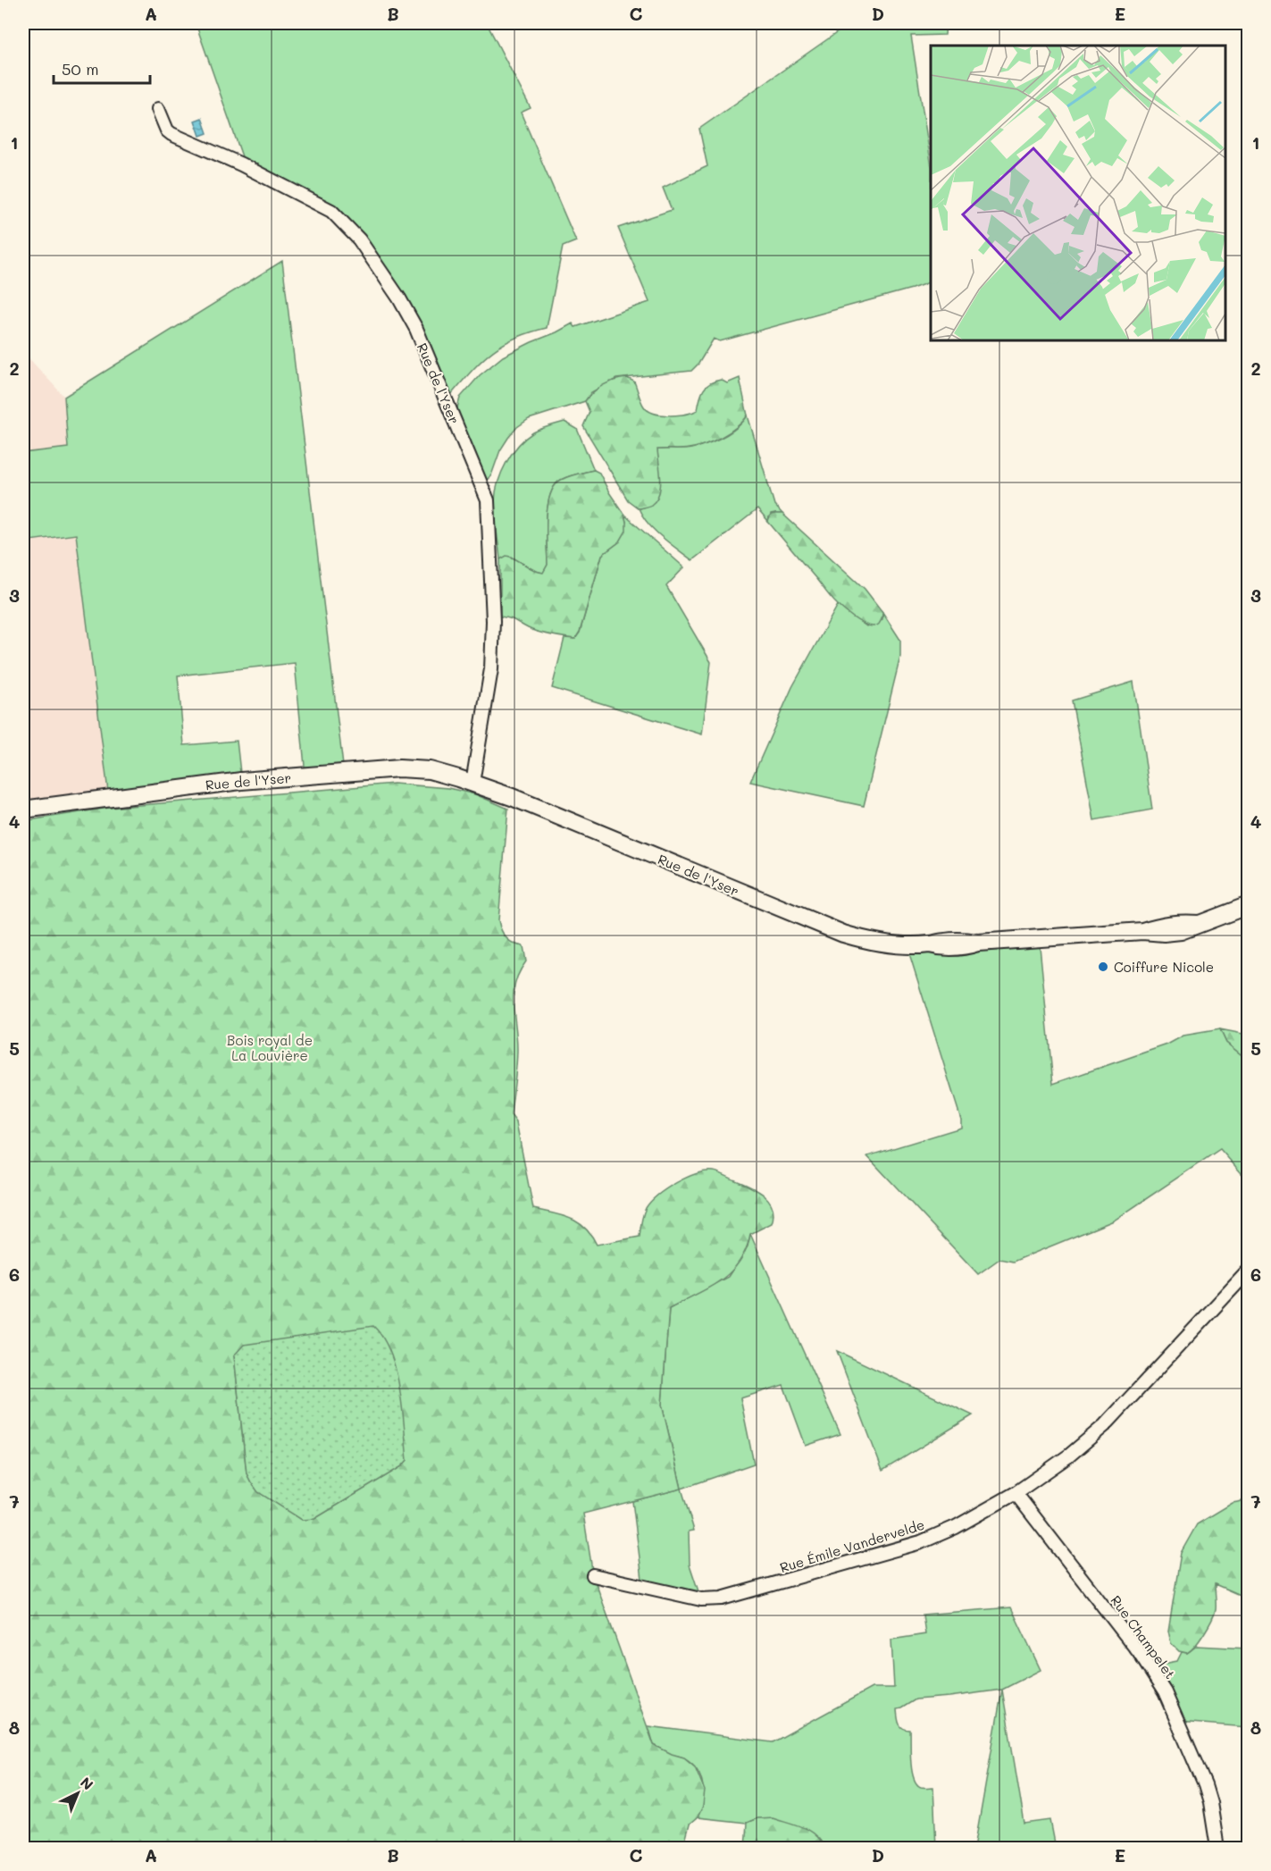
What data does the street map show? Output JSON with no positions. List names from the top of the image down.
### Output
{
  "streets": {
    "street": ["Rue de l'Yser", "Rue Émile Vandervelde", "Rue Champelet"]
  },
  "crossings": [
    ["Rue Émile Vandervelde", "Rue Champelet"]
  ],
  "parks": ["Bois royal de La Louvière"],
  "places": ["Coiffure Nicole"],
  "scale_bar": "50 m",
  "north": "top right",
  "grid": {
    "columns": [
      "A",
      "B",
      "C",
      "D",
      "E"
    ],
    "rows": [
      "1",
      "2",
      "3",
      "4",
      "5",
      "6",
      "7",
      "8"
    ]
  }
}
